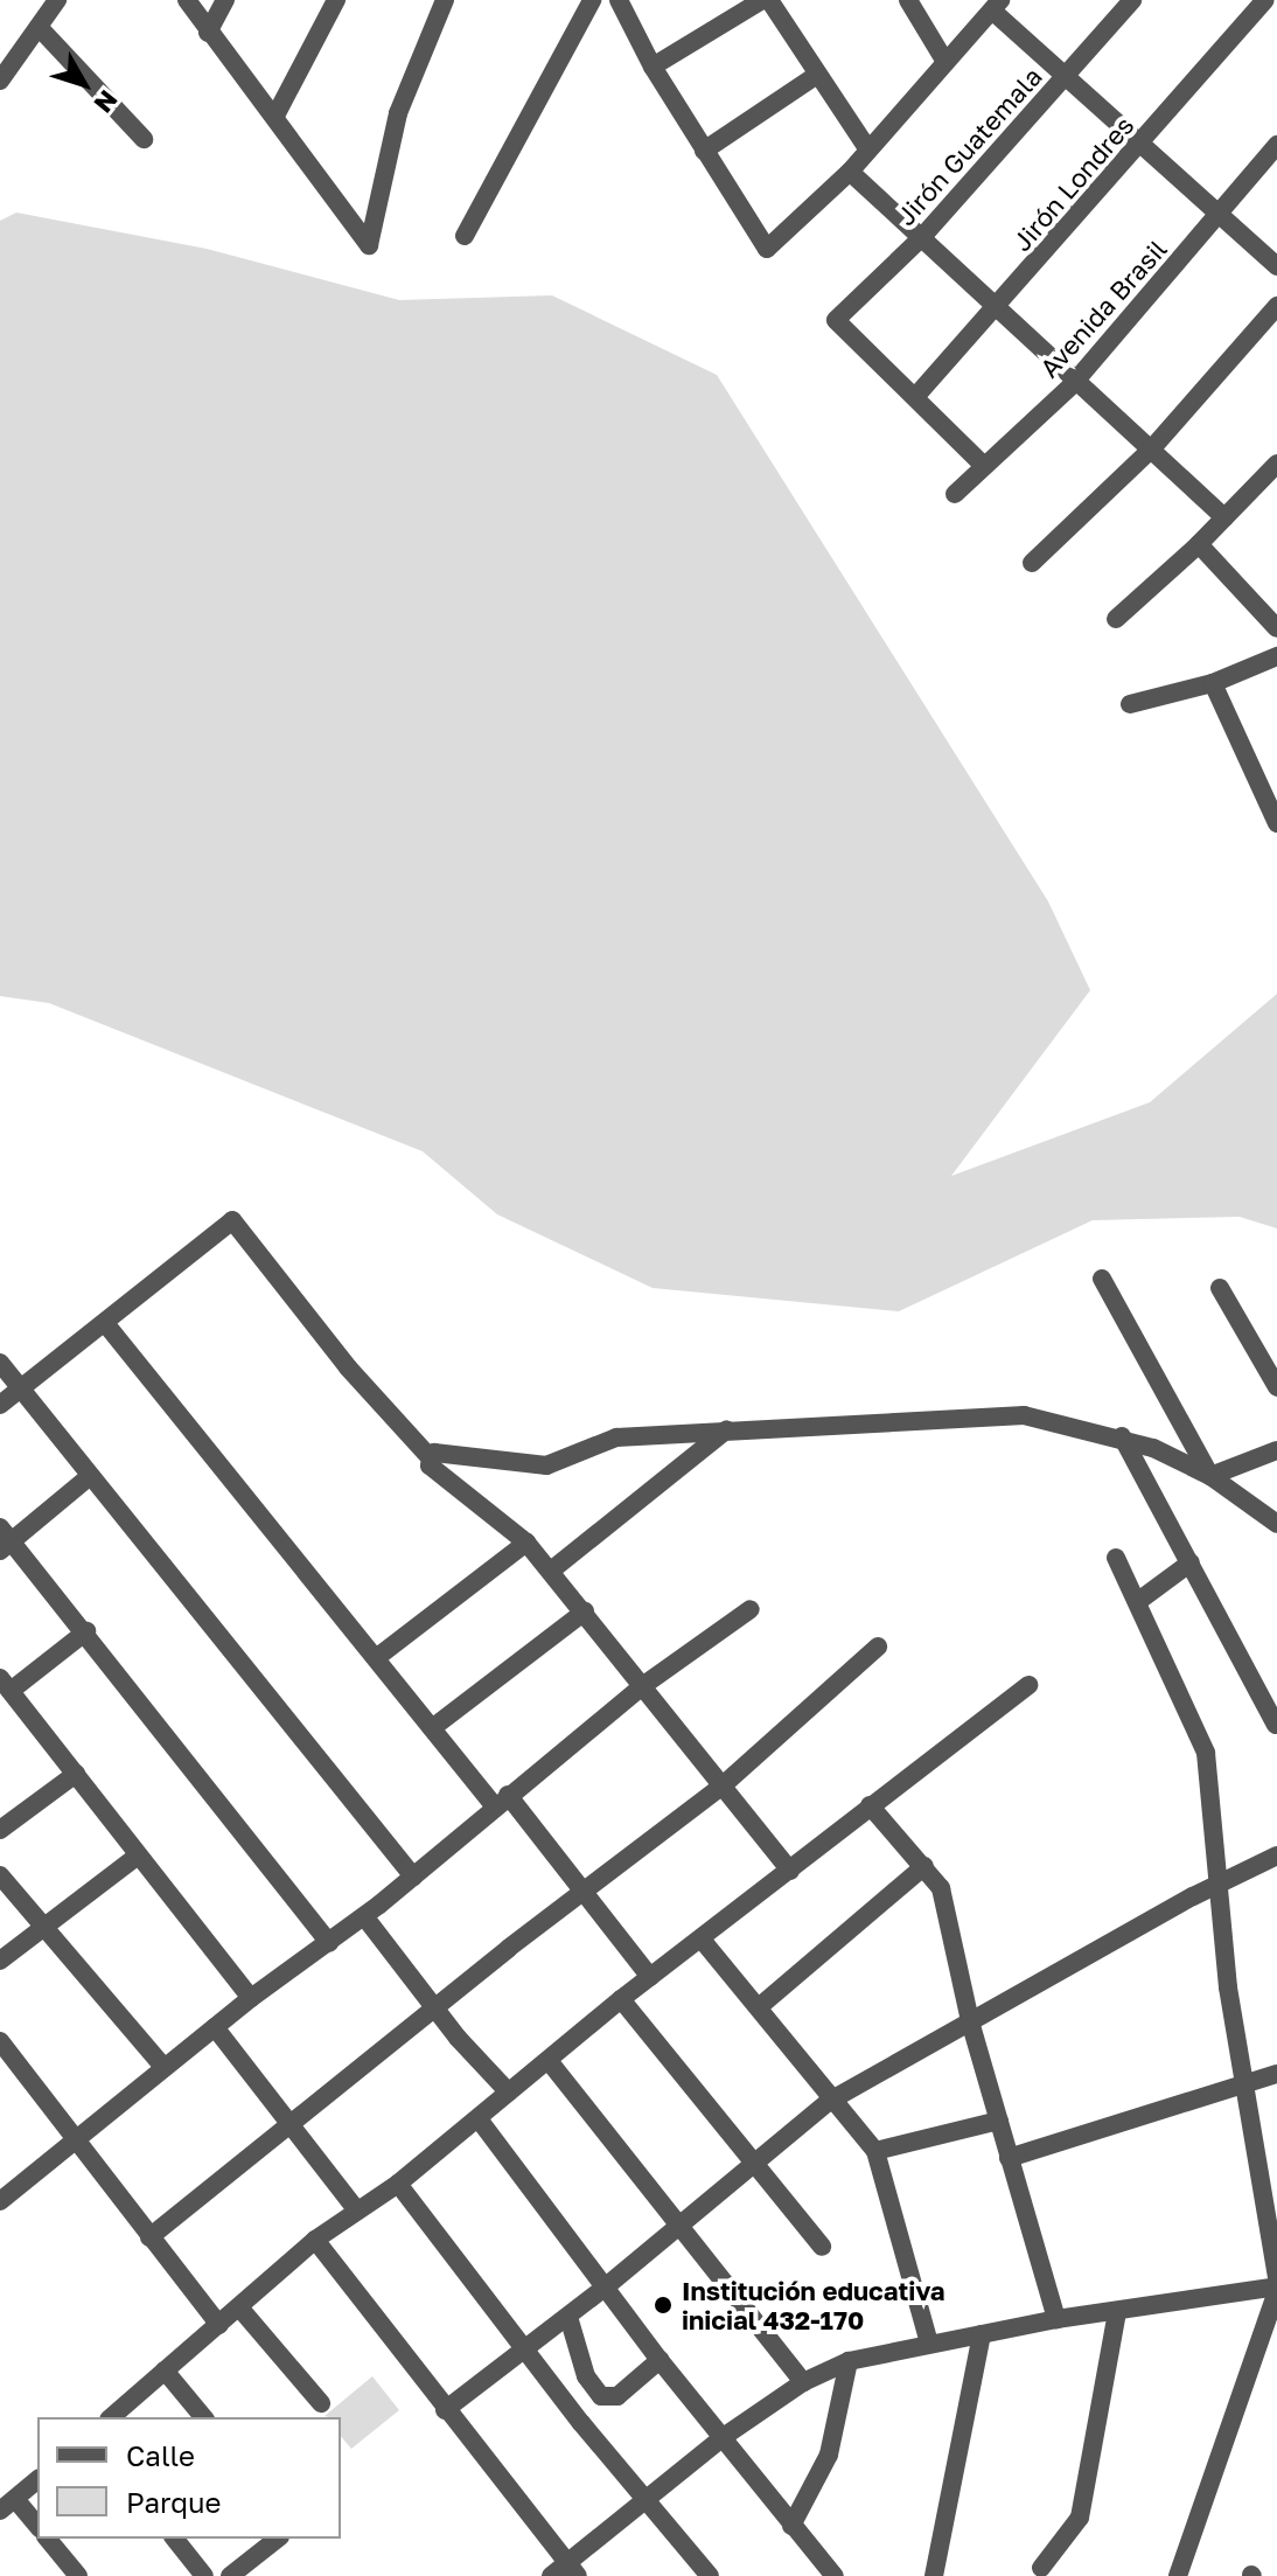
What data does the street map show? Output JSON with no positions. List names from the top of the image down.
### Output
{
  "streets": {
    "street": ["Jirón Guatemala", "Jirón Londres", "Avenida Brasil"]
  },
  "crossings": [
    ["Jirón Guatemala", "Jirón Londres"]
  ],
  "places": ["Institución educativa inicial 432-170"],
  "legend": ["Calle", "Parque"],
  "north": "bottom right"
}
